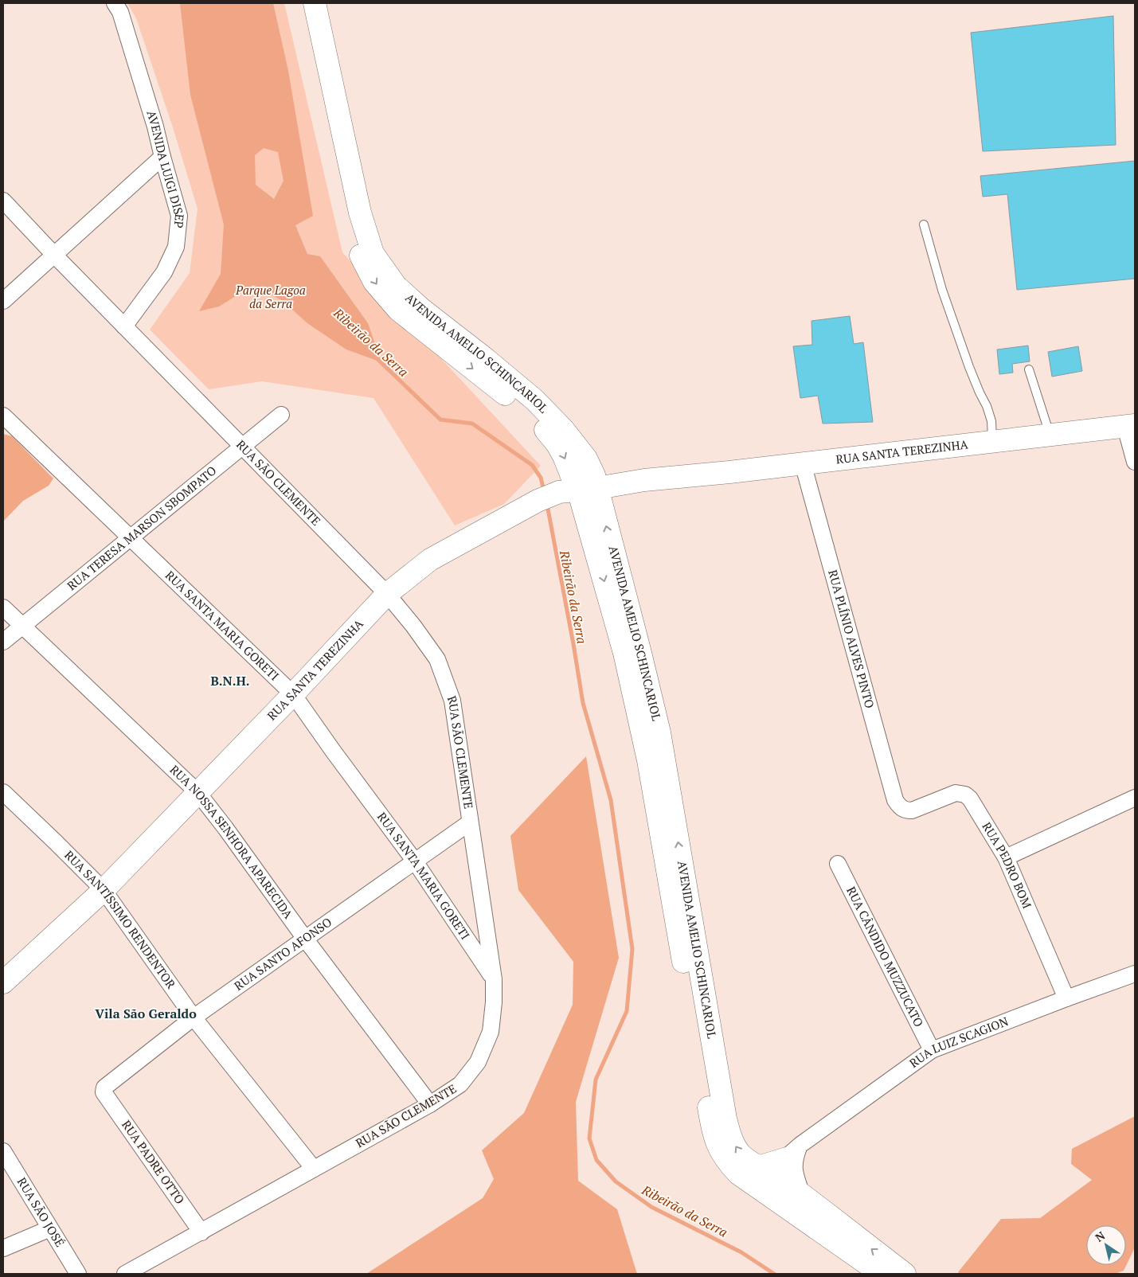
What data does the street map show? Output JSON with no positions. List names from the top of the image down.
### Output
{
  "streets": {
    "main road": ["AVENIDA AMELIO SCHINCARIOL", "RUA SANTA TEREZINHA"],
    "street": [
      "AVENIDA LUIGI DISEP",
      "RUA SÃO CLEMENTE",
      "RUA TERESA MARSON SBOMPATO",
      "RUA SANTA MARIA GORETI",
      "RUA PLÍNIO ALVES PINTO",
      "RUA NOSSA SENHORA APARECIDA",
      "RUA PEDRO BOM",
      "RUA SANTÍSSIMO RENDENTOR",
      "RUA SANTO AFONSO",
      "RUA CÂNDIDO MUZZUCATO",
      "RUA LUIZ SCAGION",
      "RUA PADRE OTTO",
      "RUA SÃO JOSÉ"
    ]
  },
  "crossings": [
    ["AVENIDA LUIGI DISEP", "RUA SÃO CLEMENTE"],
    ["AVENIDA AMELIO SCHINCARIOL", "RUA SANTA TEREZINHA"],
    ["AVENIDA AMELIO SCHINCARIOL", "RUA LUIZ SCAGION"],
    ["RUA SANTA TEREZINHA", "RUA SÃO CLEMENTE"],
    ["RUA SANTA TEREZINHA", "RUA SANTA MARIA GORETI"],
    ["RUA SANTA TEREZINHA", "RUA PLÍNIO ALVES PINTO"],
    ["RUA SANTA TEREZINHA", "RUA NOSSA SENHORA APARECIDA"],
    ["RUA SANTA TEREZINHA", "RUA SANTÍSSIMO RENDENTOR"],
    ["RUA SÃO CLEMENTE", "RUA TERESA MARSON SBOMPATO"],
    ["RUA SÃO CLEMENTE", "RUA SANTA MARIA GORETI"],
    ["RUA SÃO CLEMENTE", "RUA NOSSA SENHORA APARECIDA"],
    ["RUA SÃO CLEMENTE", "RUA SANTÍSSIMO RENDENTOR"],
    ["RUA SÃO CLEMENTE", "RUA SANTO AFONSO"],
    ["RUA SÃO CLEMENTE", "RUA PADRE OTTO"],
    ["RUA TERESA MARSON SBOMPATO", "RUA SANTA MARIA GORETI"],
    ["RUA TERESA MARSON SBOMPATO", "RUA NOSSA SENHORA APARECIDA"],
    ["RUA SANTA MARIA GORETI", "RUA SANTO AFONSO"],
    ["RUA PLÍNIO ALVES PINTO", "RUA PEDRO BOM"],
    ["RUA NOSSA SENHORA APARECIDA", "RUA SANTO AFONSO"],
    ["RUA PEDRO BOM", "RUA LUIZ SCAGION"],
    ["RUA SANTÍSSIMO RENDENTOR", "RUA SANTO AFONSO"],
    ["RUA SANTO AFONSO", "RUA PADRE OTTO"],
    ["RUA CÂNDIDO MUZZUCATO", "RUA LUIZ SCAGION"]
  ],
  "districts": ["B.N.H.", "Vila São Geraldo"],
  "water": ["Ribeirão da Serra"],
  "parks": ["Parque Lagoa da Serra"],
  "north": "top left"
}
